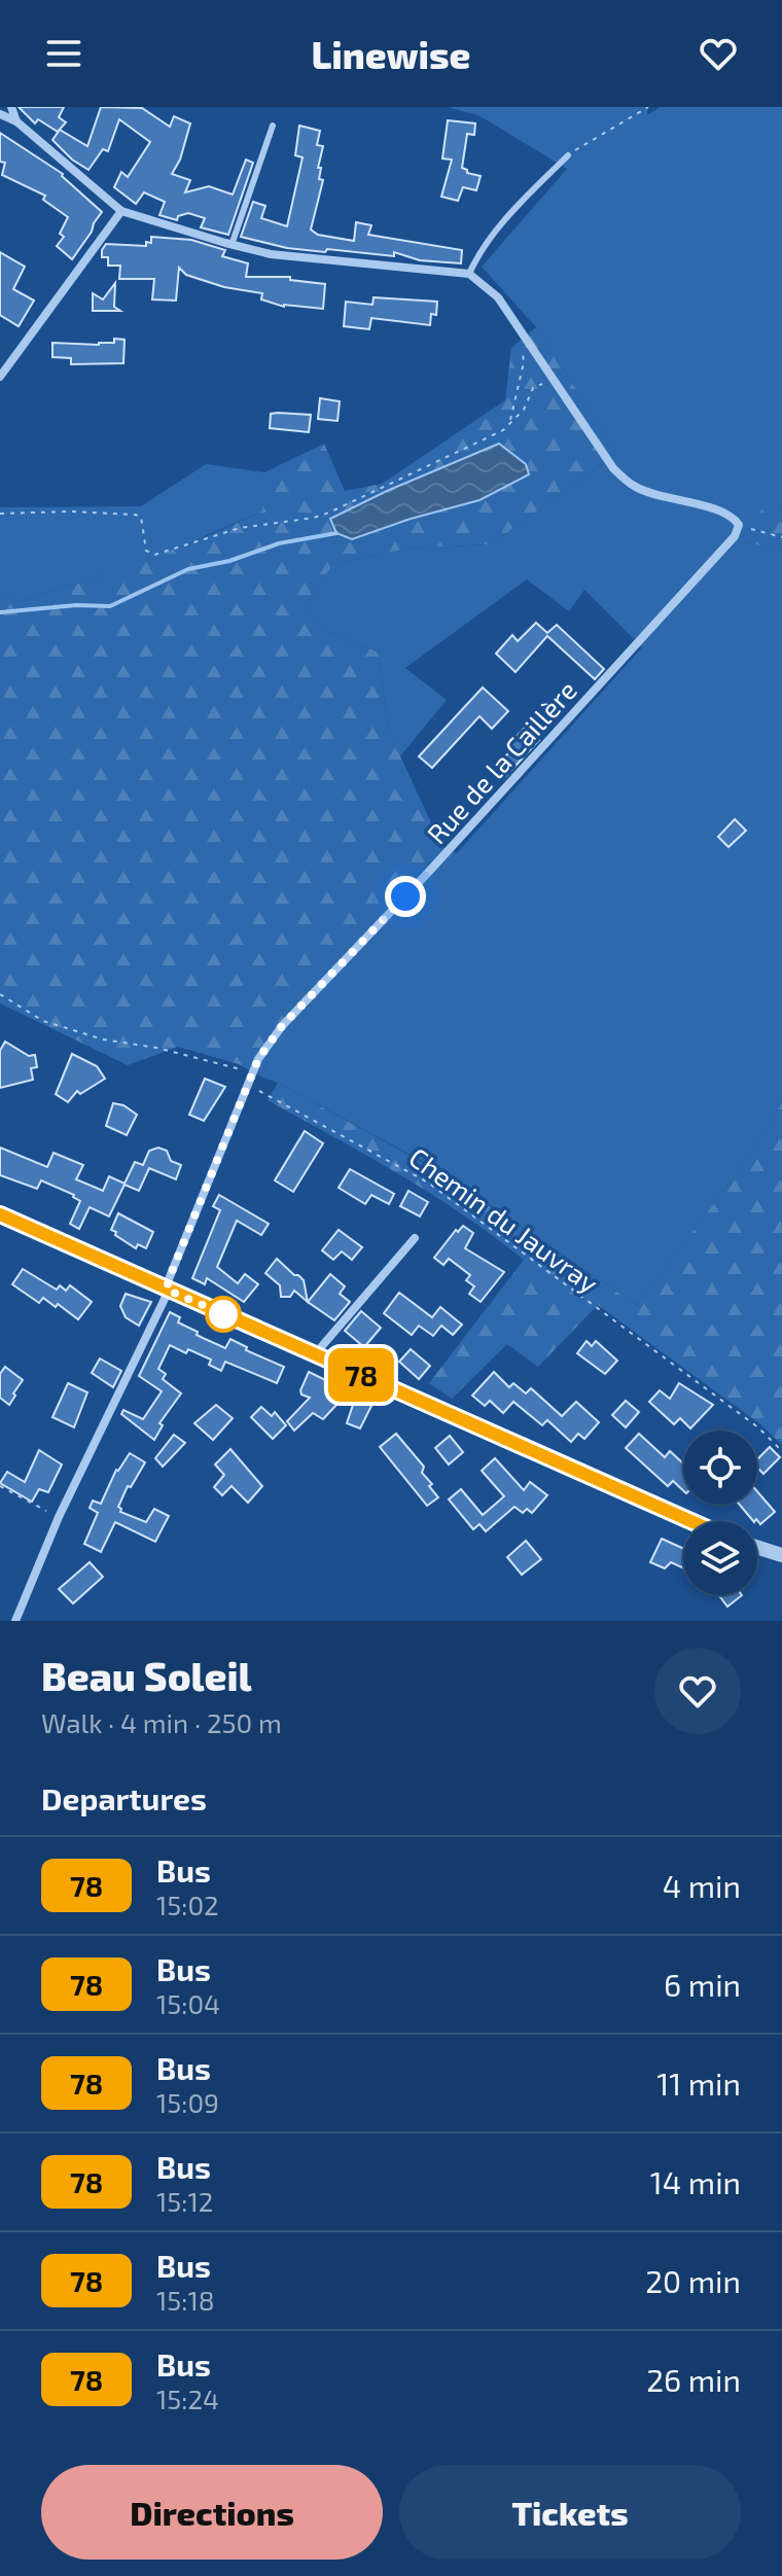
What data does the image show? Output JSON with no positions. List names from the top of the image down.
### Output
{
  "streets": {
    "street": ["Rue de la Caillère"],
    "path": ["Chemin du Jauvray"]
  },
  "crossings": [
    ["Rue de la Caillère", "Chemin du Jauvray"]
  ],
  "lines": ["bus line 78"],
  "page": {
    "header": "Linewise",
    "on_map": "78",
    "heading": [
      ["Beau Soleil", "Walk · 4 min · 250 m"],
      "Departures"
    ],
    "list": [
      {
        "mark": "78",
        "name": "Bus",
        "note": "15:02",
        "value": "4 min"
      },
      {
        "mark": "78",
        "name": "Bus",
        "note": "15:04",
        "value": "6 min"
      },
      {
        "mark": "78",
        "name": "Bus",
        "note": "15:09",
        "value": "11 min"
      },
      {
        "mark": "78",
        "name": "Bus",
        "note": "15:12",
        "value": "14 min"
      },
      {
        "mark": "78",
        "name": "Bus",
        "note": "15:18",
        "value": "20 min"
      },
      {
        "mark": "78",
        "name": "Bus",
        "note": "15:24",
        "value": "26 min"
      }
    ],
    "buttons": ["Directions", "Tickets"]
  }
}
